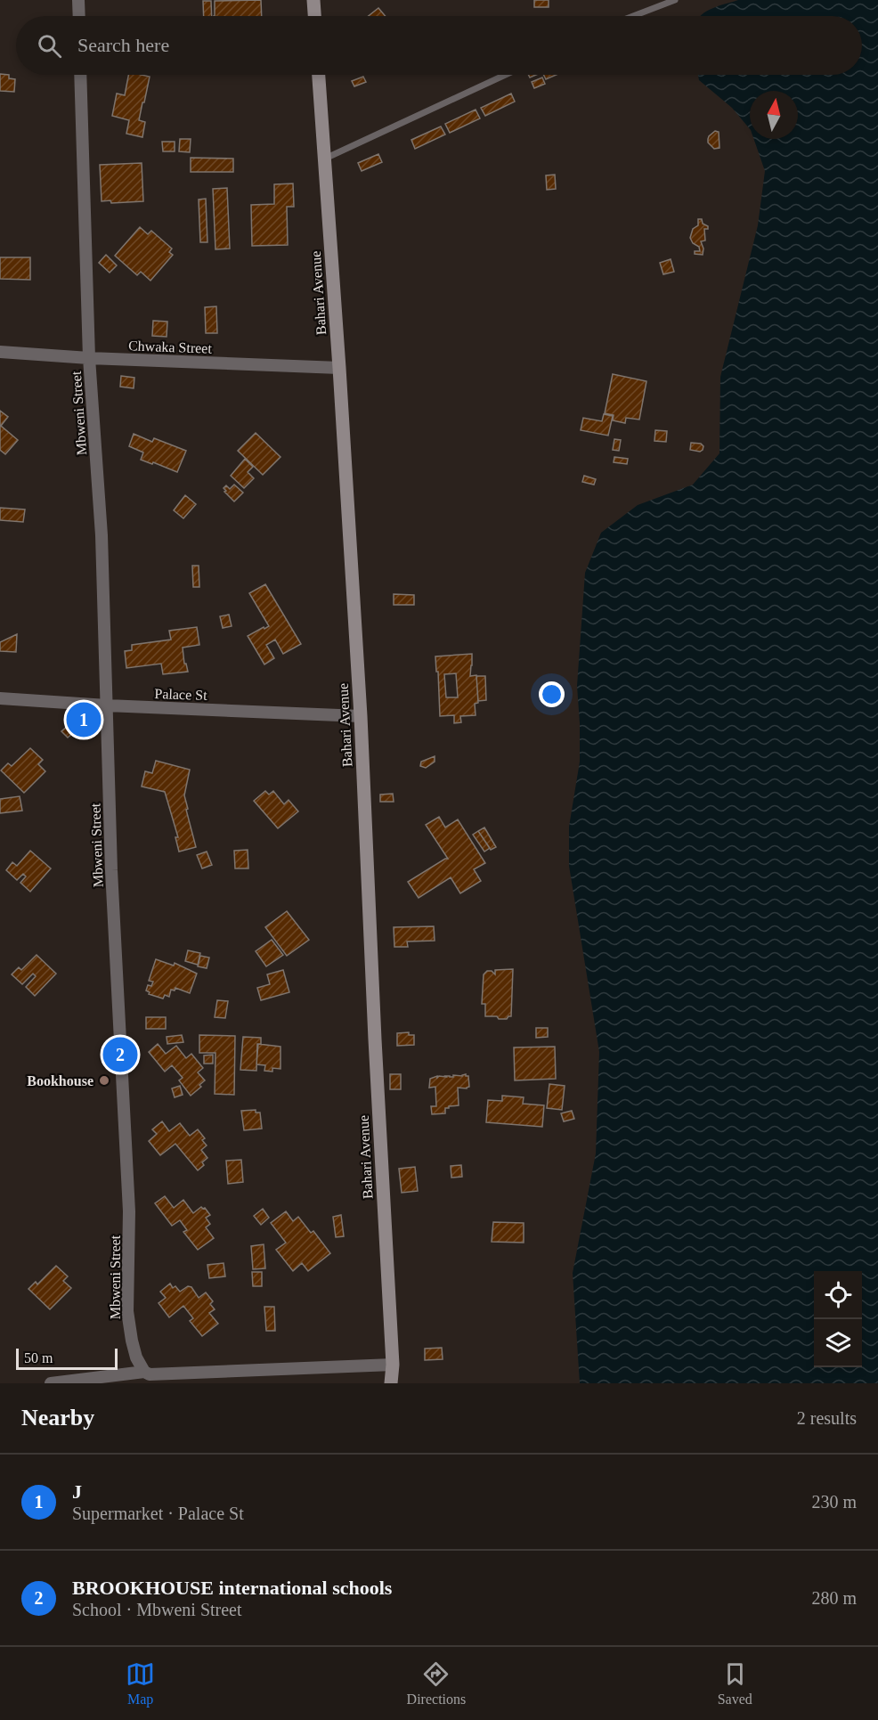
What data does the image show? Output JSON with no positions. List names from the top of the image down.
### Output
{
  "streets": {
    "street": [
      "Bahari Avenue",
      "Chwaka Street",
      "Mbweni Street",
      "Palace St"
    ]
  },
  "crossings": [
    ["Bahari Avenue", "Chwaka Street"],
    ["Bahari Avenue", "Palace St"],
    ["Chwaka Street", "Mbweni Street"],
    ["Mbweni Street", "Palace St"]
  ],
  "places": ["Bookhouse"],
  "scale_bar": "50 m",
  "north": "top",
  "page": {
    "search": "Search here",
    "pins": ["1", "2"],
    "scale": "50 m",
    "heading": ["Nearby", "2 results"],
    "list": [
      {
        "mark": "1",
        "name": "J",
        "note": "Supermarket · Palace St",
        "value": "230 m"
      },
      {
        "mark": "2",
        "name": "BROOKHOUSE international schools",
        "note": "School · Mbweni Street",
        "value": "280 m"
      }
    ],
    "nav": ["Map", "Directions", "Saved"]
  }
}
